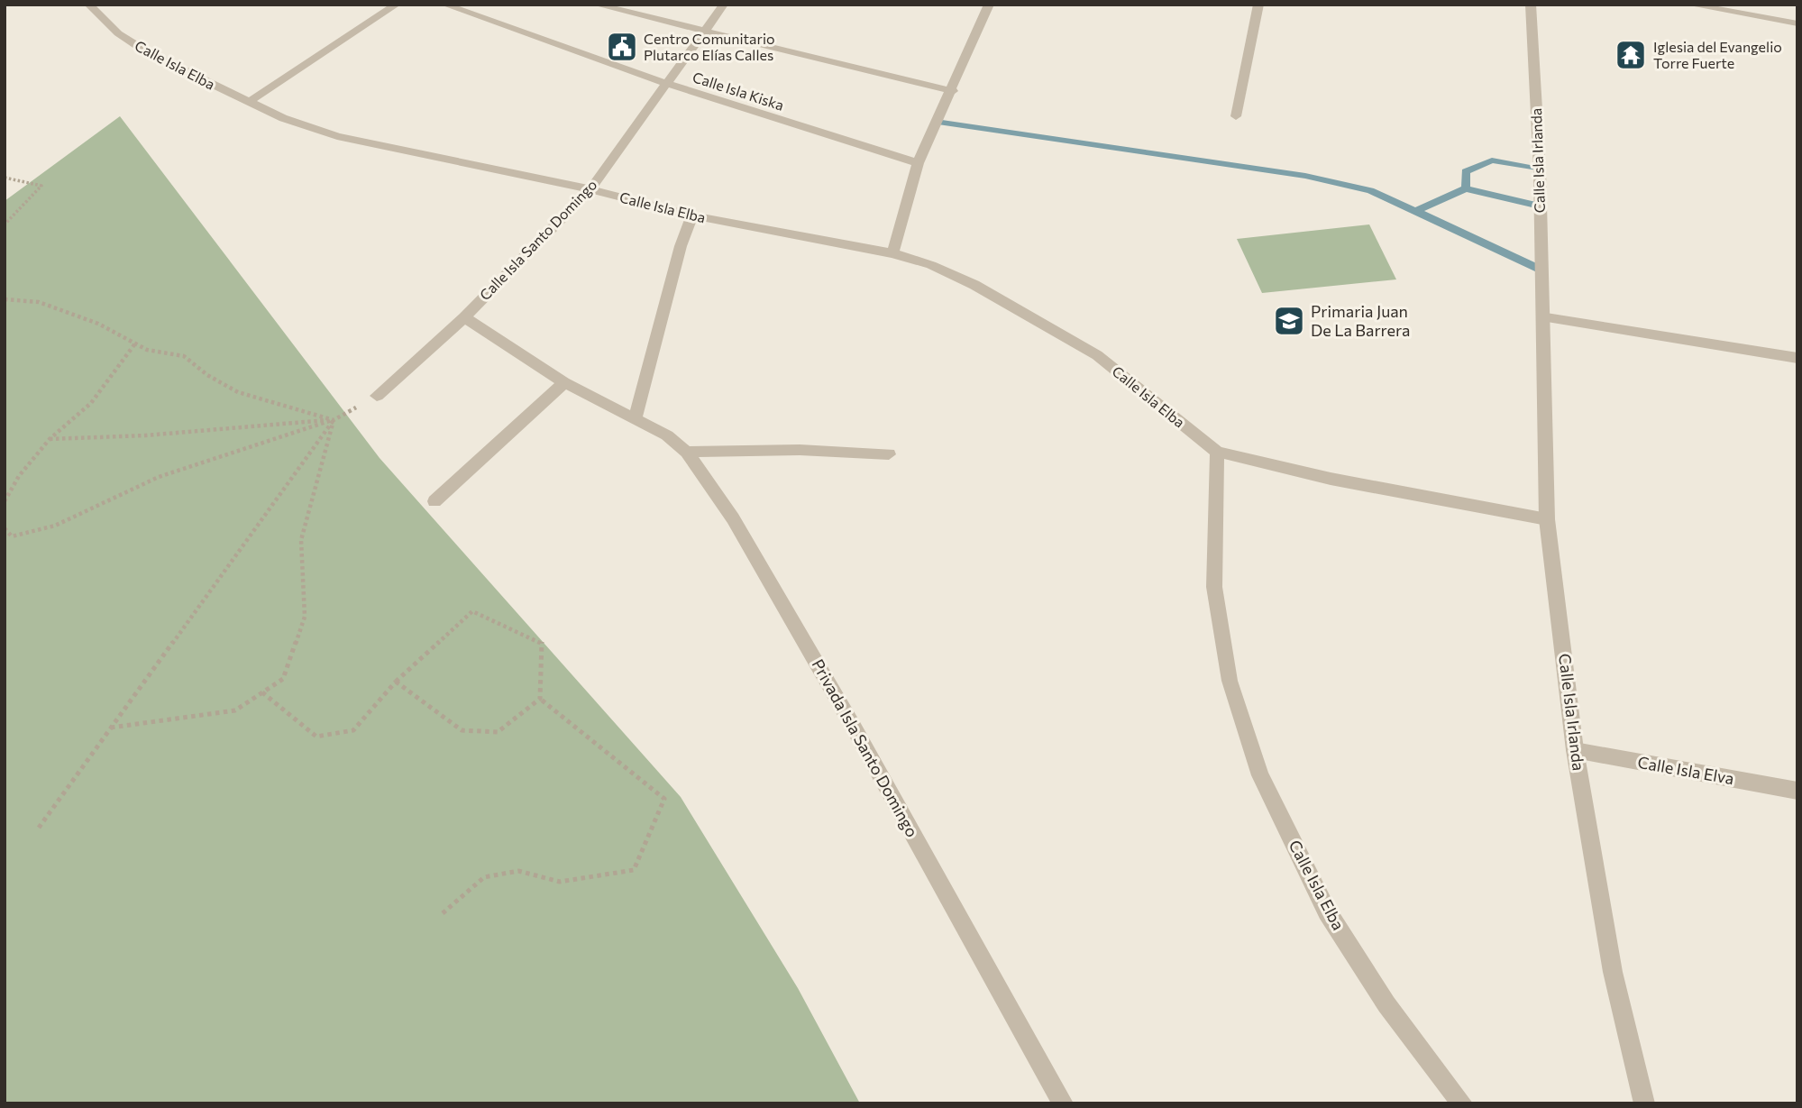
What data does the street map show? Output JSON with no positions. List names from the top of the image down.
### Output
{
  "streets": {
    "street": [
      "Calle Isla Elba",
      "Calle Isla Kiska",
      "Calle Isla Irlanda",
      "Calle Isla Santo Domingo",
      "Privada Isla Santo Domingo",
      "Calle Isla Elva"
    ]
  },
  "crossings": [
    ["Calle Isla Elba", "Calle Isla Irlanda"],
    ["Calle Isla Elba", "Calle Isla Santo Domingo"],
    ["Calle Isla Kiska", "Calle Isla Santo Domingo"],
    ["Calle Isla Irlanda", "Calle Isla Elva"],
    ["Calle Isla Santo Domingo", "Privada Isla Santo Domingo"]
  ],
  "places": {
    "public building": ["Centro Comunitario Plutarco Elías Calles"],
    "temple": ["Iglesia del Evangelio Torre Fuerte"],
    "school or university": ["Primaria Juan De La Barrera"]
  }
}
